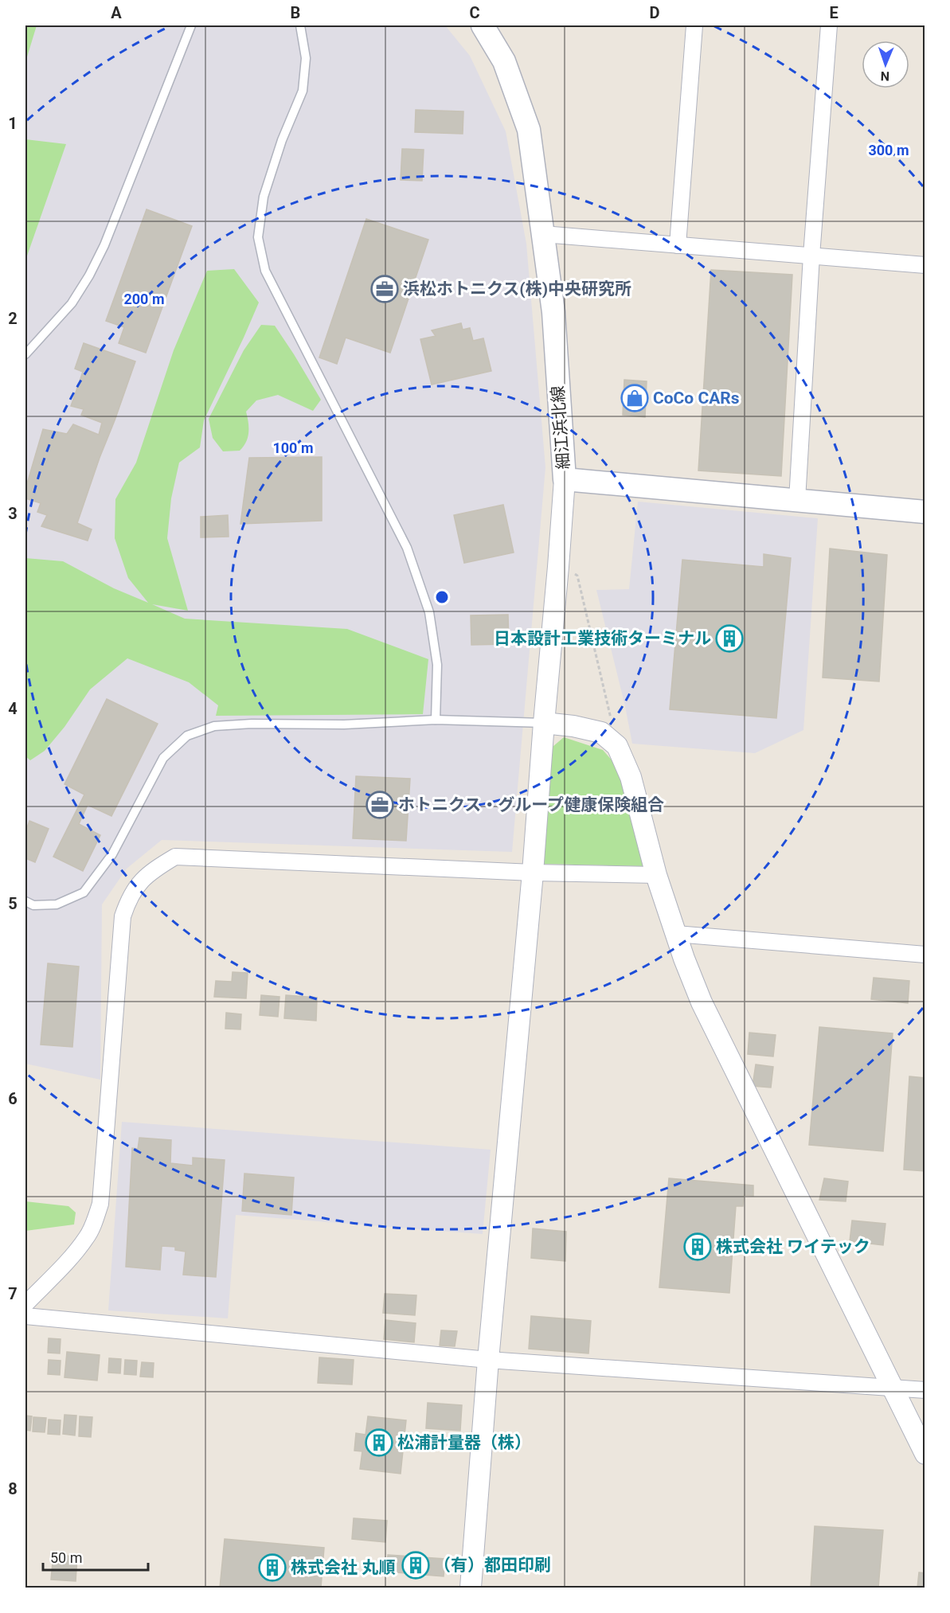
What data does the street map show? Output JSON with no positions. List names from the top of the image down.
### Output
{
  "streets": {
    "main road": ["細江浜北線"]
  },
  "places": {
    "office": ["浜松ホトニクス(株)中央研究所", "ホトニクス・グループ健康保険組合"],
    "shop": ["CoCo CARs"],
    "building": [
      "日本設計工業技術ターミナル",
      "株式会社 ワイテック",
      "松浦計量器（株）",
      "（有）都田印刷",
      "株式会社 丸順"
    ]
  },
  "scale_bar": "50 m",
  "north": "bottom",
  "grid": {
    "columns": [
      "A",
      "B",
      "C",
      "D",
      "E"
    ],
    "rows": [
      "1",
      "2",
      "3",
      "4",
      "5",
      "6",
      "7",
      "8"
    ]
  },
  "rings": ["300 m", "200 m", "100 m"]
}
